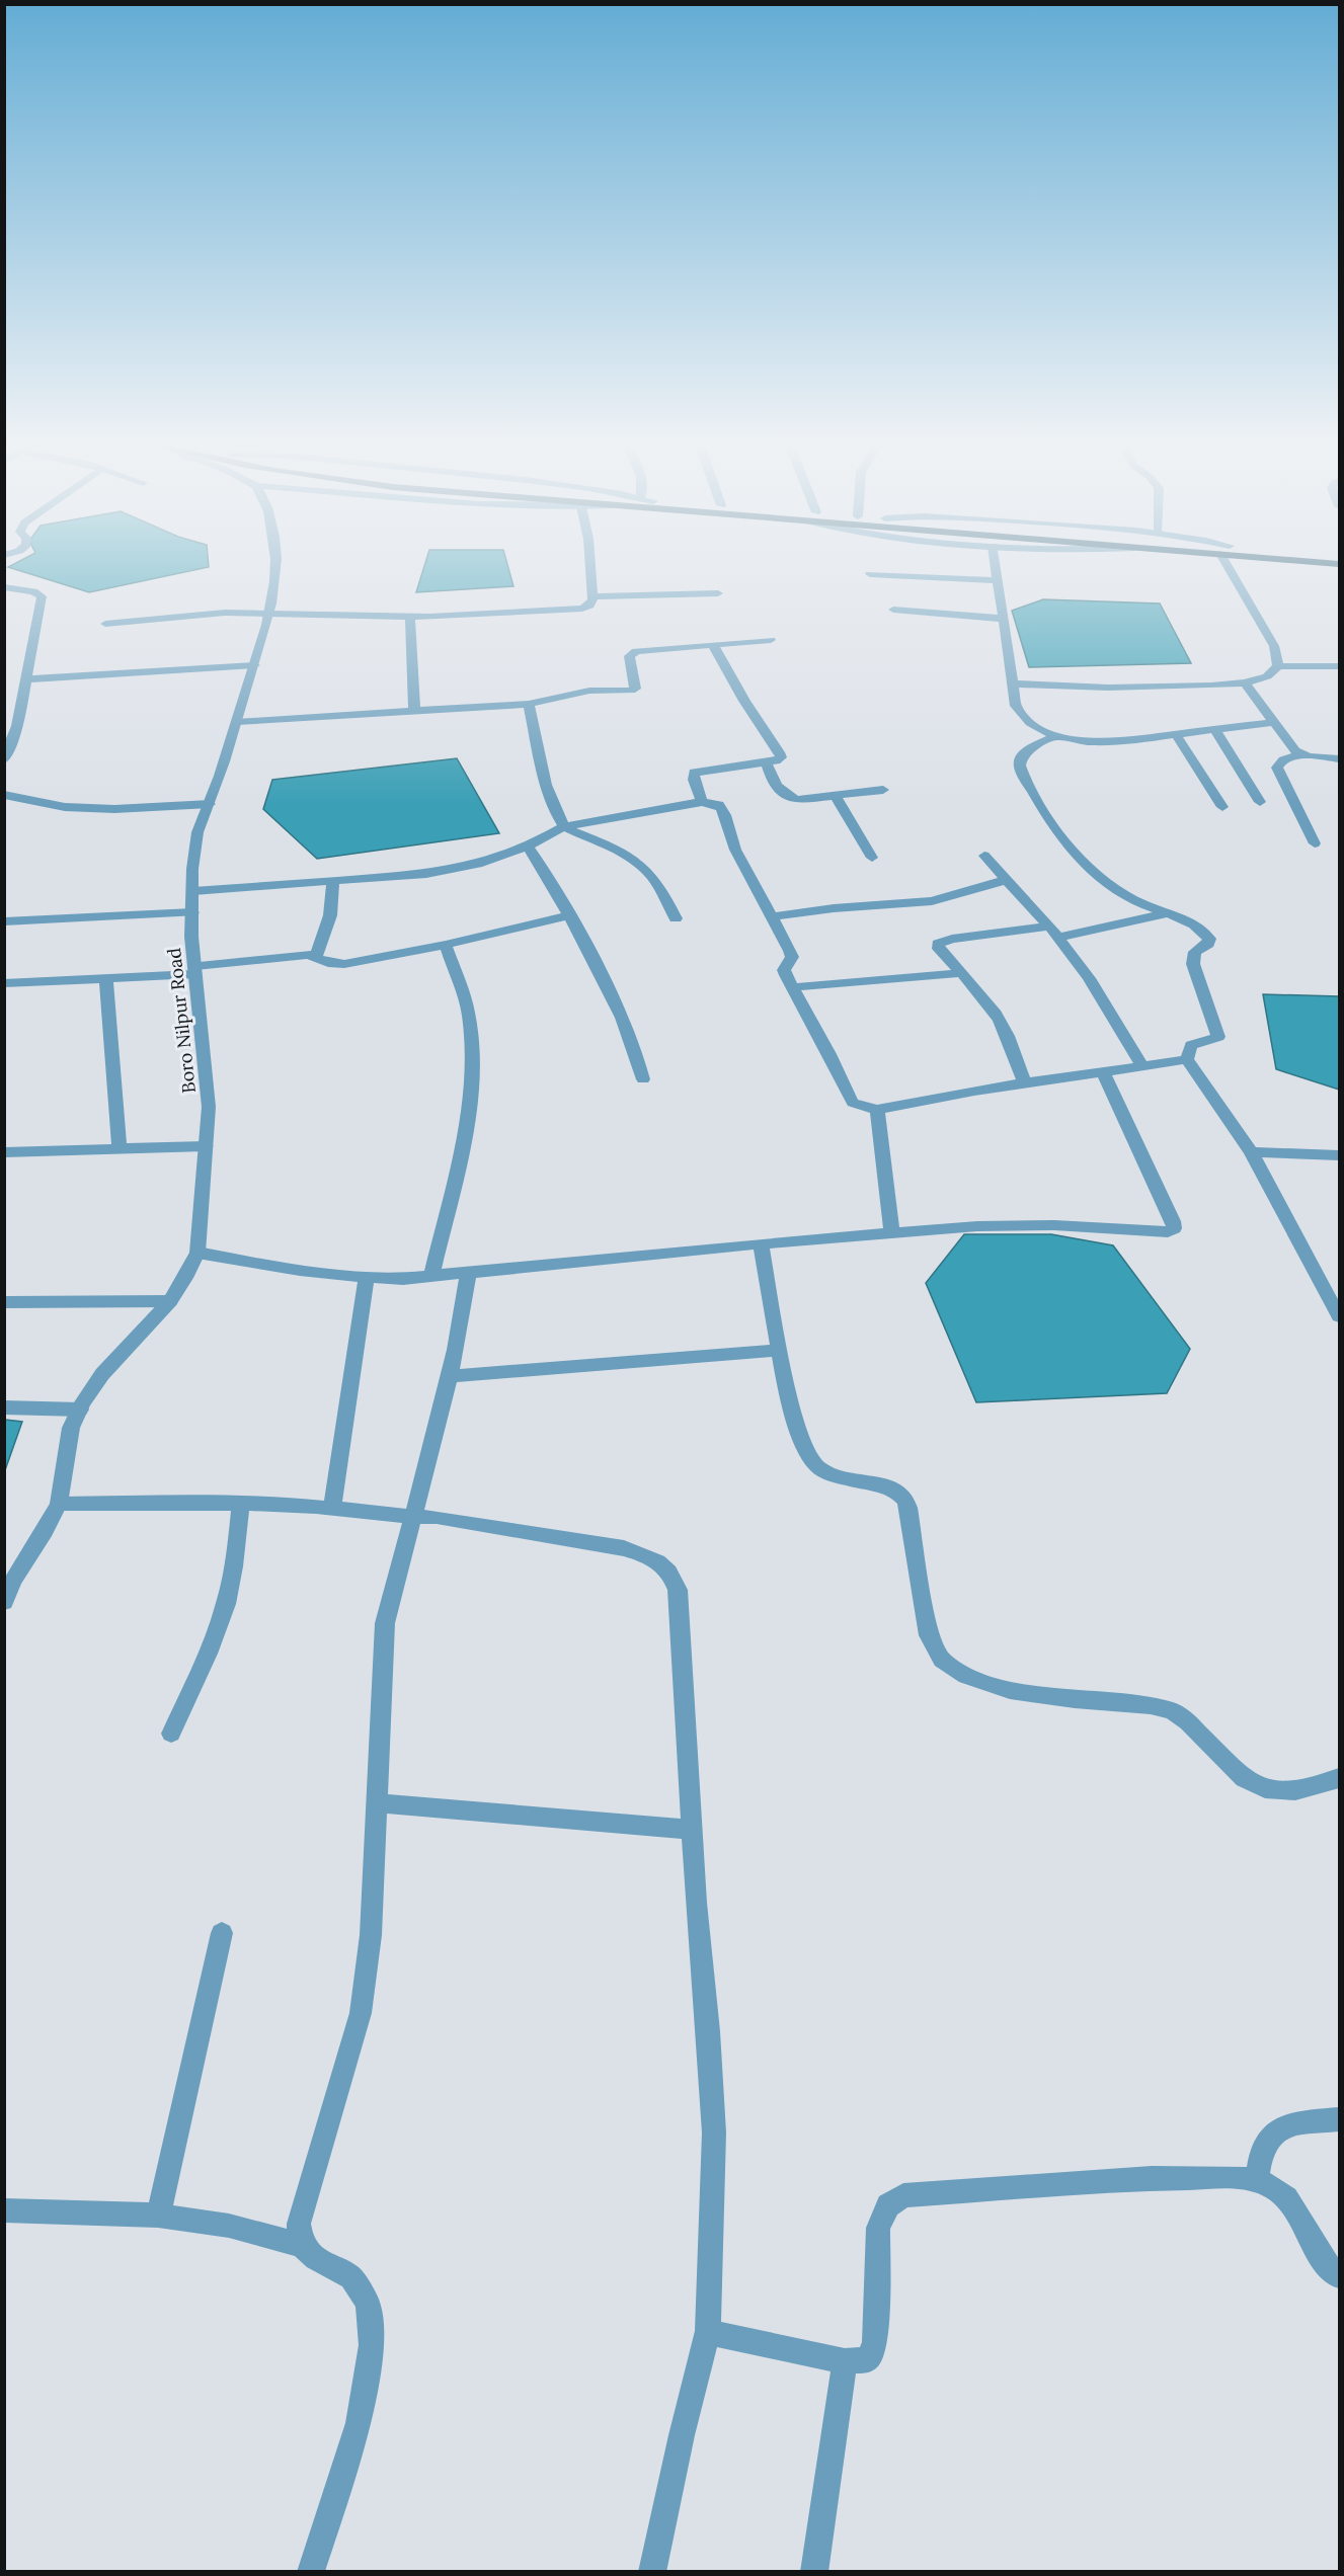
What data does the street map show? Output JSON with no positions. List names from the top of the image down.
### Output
{
  "streets": {
    "street": ["Boro Nilpur Road"]
  }
}
